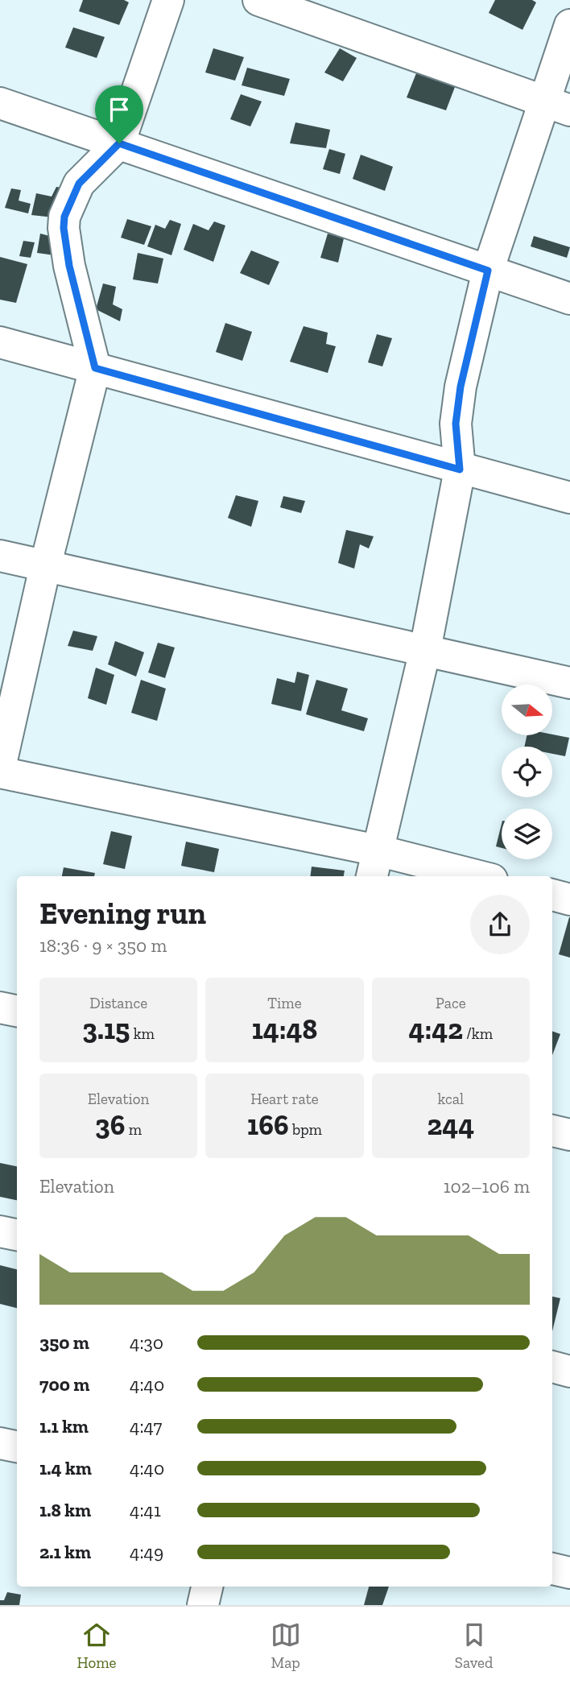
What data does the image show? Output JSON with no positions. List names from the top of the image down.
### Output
{
  "north": "right",
  "page": {
    "heading": ["Evening run", "18:36 · 9 × 350 m"],
    "stats": [
      ["Distance", "3.15 km"],
      ["Time", "14:48"],
      ["Pace", "4:42 /km"],
      ["Elevation", "36 m"],
      ["Heart rate", "166 bpm"],
      ["kcal", "244"]
    ],
    "chart": ["Elevation", "102–106 m"],
    "list": [
      {
        "name": "350 m",
        "note": "4:30"
      },
      {
        "name": "700 m",
        "note": "4:40"
      },
      {
        "name": "1.1 km",
        "note": "4:47"
      },
      {
        "name": "1.4 km",
        "note": "4:40"
      },
      {
        "name": "1.8 km",
        "note": "4:41"
      },
      {
        "name": "2.1 km",
        "note": "4:49"
      }
    ],
    "tabs": ["Home", "Map", "Saved"]
  }
}
